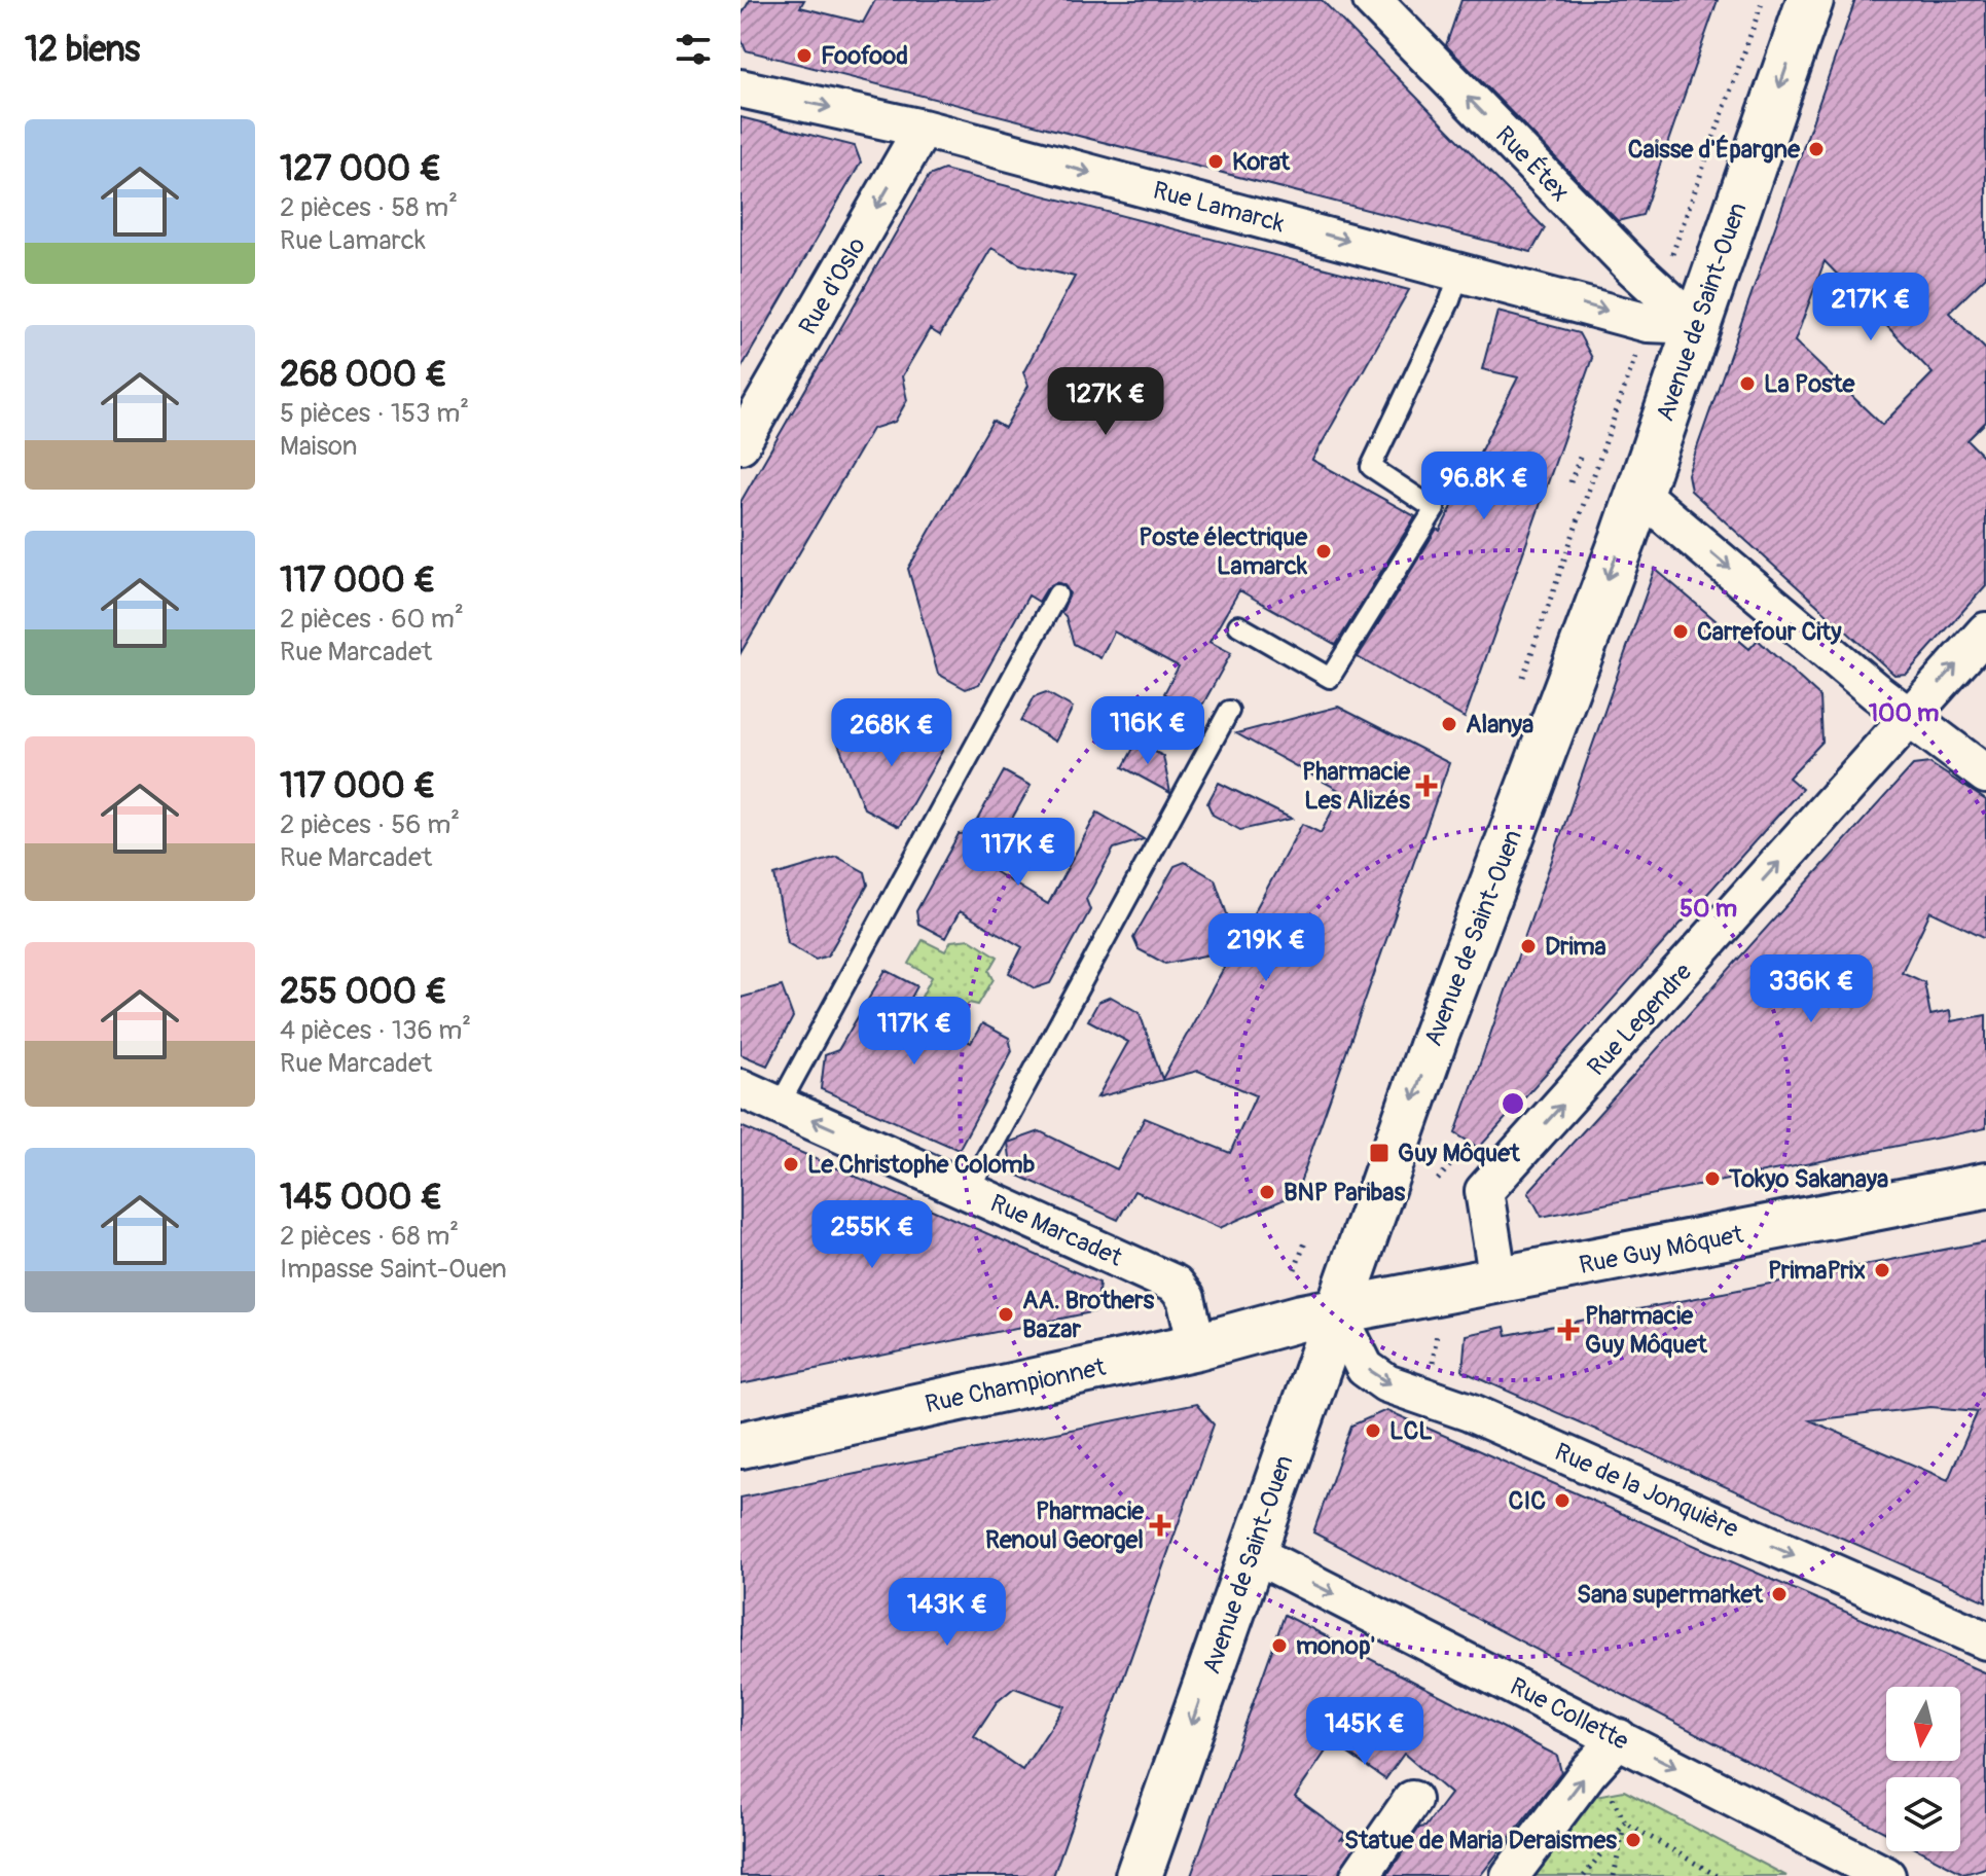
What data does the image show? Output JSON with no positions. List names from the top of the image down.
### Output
{
  "streets": {
    "main road": ["Avenue de Saint-Ouen", "Rue Guy Môquet", "Rue Championnet"],
    "street": [
      "Rue Étex",
      "Rue Lamarck",
      "Rue d'Oslo",
      "Rue Legendre",
      "Rue Marcadet",
      "Rue de la Jonquière",
      "Rue Collette"
    ]
  },
  "crossings": [
    ["Rue Étex", "Rue Lamarck"],
    ["Rue Étex", "Avenue de Saint-Ouen"],
    ["Rue Lamarck", "Rue d'Oslo"],
    ["Rue Lamarck", "Avenue de Saint-Ouen"],
    ["Avenue de Saint-Ouen", "Rue Guy Môquet"],
    ["Avenue de Saint-Ouen", "Rue Championnet"],
    ["Avenue de Saint-Ouen", "Rue de la Jonquière"],
    ["Avenue de Saint-Ouen", "Rue Collette"],
    ["Rue Legendre", "Rue Guy Môquet"],
    ["Rue Marcadet", "Rue Championnet"],
    ["Rue Guy Môquet", "Rue Championnet"],
    ["Rue Guy Môquet", "Rue de la Jonquière"],
    ["Rue Championnet", "Rue de la Jonquière"]
  ],
  "one_way": [
    "Rue Étex",
    "Rue Lamarck",
    "Rue d'Oslo",
    "Avenue de Saint-Ouen",
    "Rue Legendre",
    "Rue Marcadet",
    "Rue de la Jonquière",
    "Rue Collette"
  ],
  "places": {
    "other": [
      "Foofood",
      "Caisse d'Épargne",
      "Korat",
      "La Poste",
      "Poste électrique Lamarck",
      "Carrefour City",
      "Alanya",
      "Drima",
      "Le Christophe Colomb",
      "Tokyo Sakanaya",
      "BNP Paribas",
      "PrimaPrix",
      "AA. Brothers Bazar",
      "LCL",
      "CIC",
      "Sana supermarket",
      "monop'",
      "Statue de Maria Deraismes"
    ],
    "health": ["Pharmacie Les Alizés", "Pharmacie Guy Môquet", "Pharmacie Renoul Georgel"],
    "transit": ["Guy Môquet"]
  },
  "north": "bottom",
  "page": {
    "heading": "12 biens",
    "list": [
      {
        "name": "127 000 €",
        "note": "2 pièces · 58 m² · Rue Lamarck"
      },
      {
        "name": "268 000 €",
        "note": "5 pièces · 153 m² · Maison"
      },
      {
        "name": "117 000 €",
        "note": "2 pièces · 60 m² · Rue Marcadet"
      },
      {
        "name": "117 000 €",
        "note": "2 pièces · 56 m² · Rue Marcadet"
      },
      {
        "name": "255 000 €",
        "note": "4 pièces · 136 m² · Rue Marcadet"
      },
      {
        "name": "145 000 €",
        "note": "2 pièces · 68 m² · Impasse Saint-Ouen"
      }
    ],
    "price": [
      "217K €",
      "127K €",
      "96.8K €",
      "116K €",
      "268K €",
      "117K €",
      "219K €",
      "336K €",
      "117K €",
      "255K €",
      "143K €",
      "145K €"
    ]
  },
  "rings": ["100 m", "50 m"]
}
